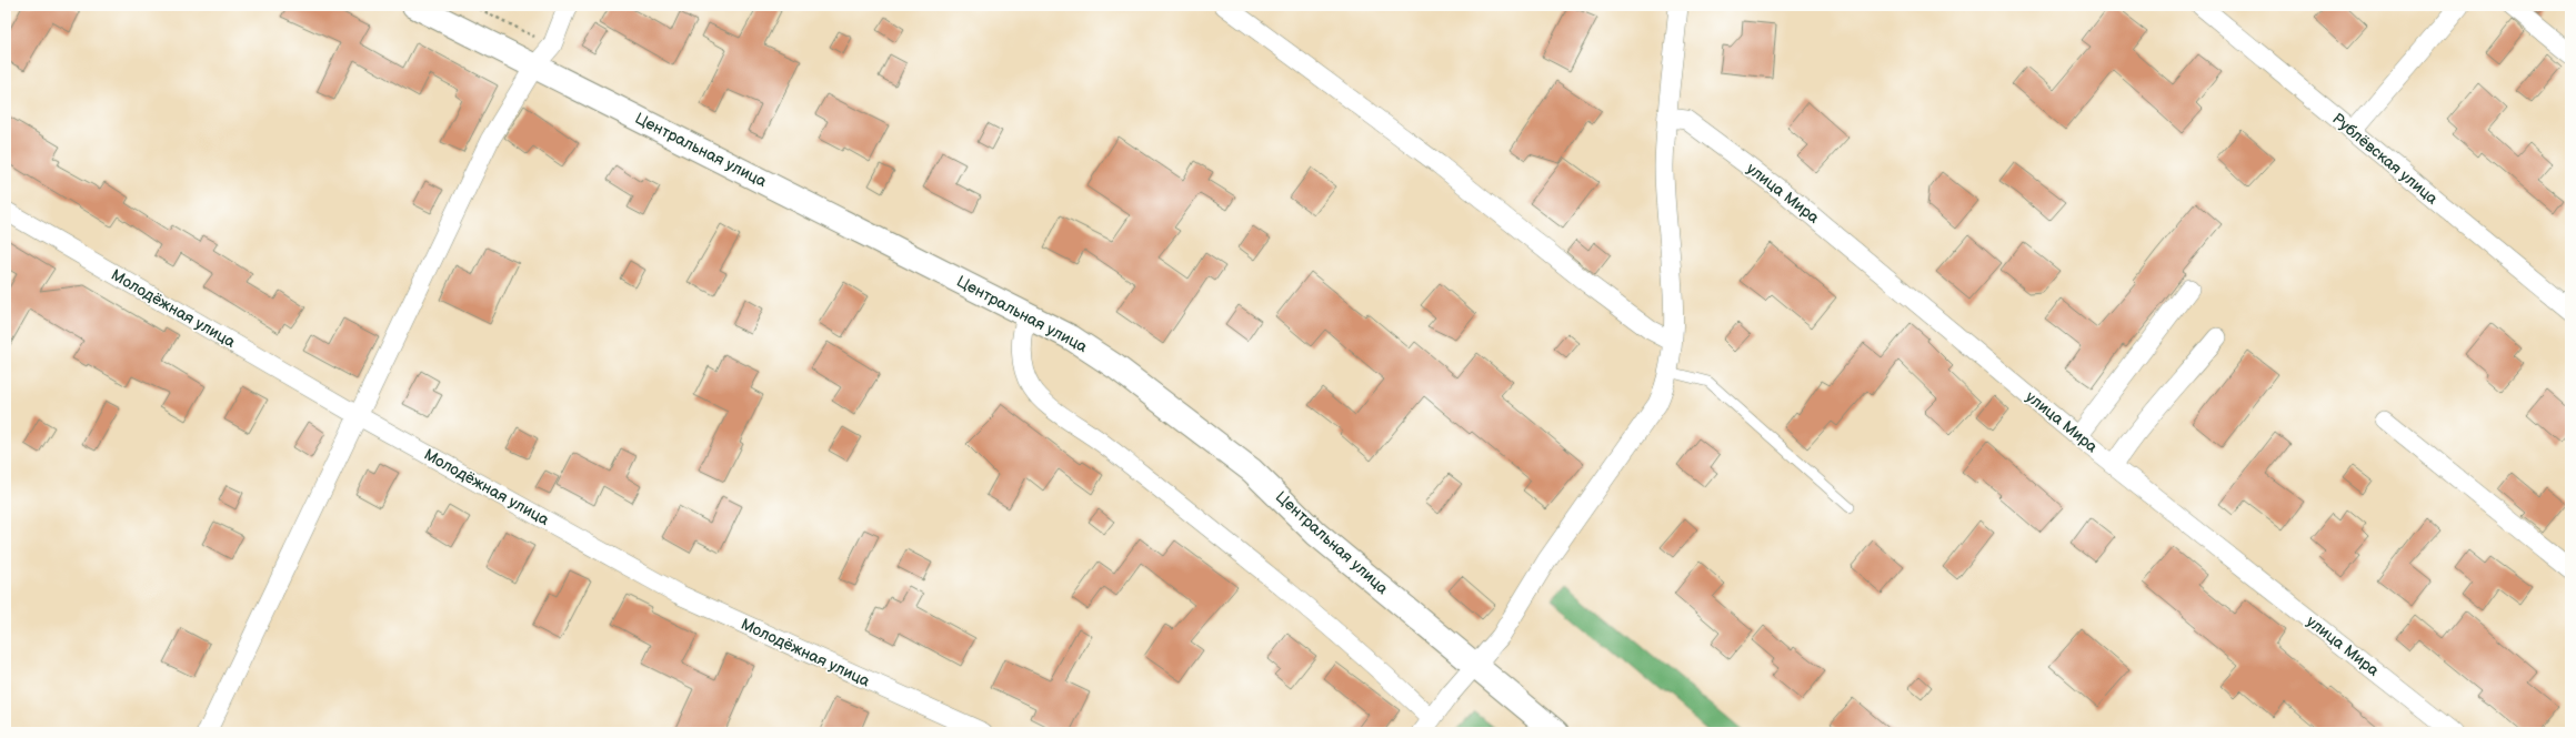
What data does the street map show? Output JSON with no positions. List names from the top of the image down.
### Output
{
  "streets": {
    "street": [
      "Центральная улица",
      "Рублёвская улица",
      "улица Мира",
      "Молодёжная улица"
    ]
  }
}
